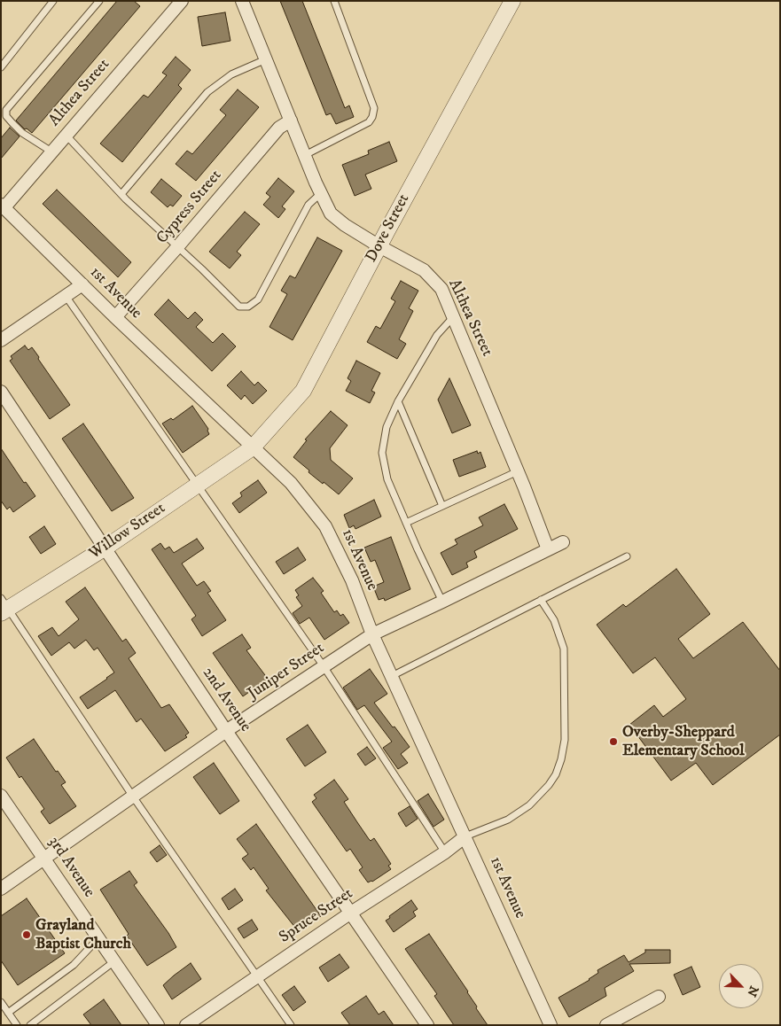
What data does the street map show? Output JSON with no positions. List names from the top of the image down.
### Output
{
  "streets": {
    "street": [
      "Althea Street",
      "Cypress Street",
      "Dove Street",
      "1st Avenue",
      "Willow Street",
      "Juniper Street",
      "2nd Avenue",
      "3rd Avenue",
      "Spruce Street"
    ]
  },
  "crossings": [
    ["Althea Street", "Cypress Street"],
    ["Althea Street", "Dove Street"],
    ["Althea Street", "1st Avenue"],
    ["Althea Street", "Juniper Street"],
    ["Cypress Street", "1st Avenue"],
    ["Dove Street", "1st Avenue"],
    ["Dove Street", "Willow Street"],
    ["1st Avenue", "Willow Street"],
    ["1st Avenue", "Juniper Street"],
    ["1st Avenue", "Spruce Street"],
    ["Willow Street", "2nd Avenue"],
    ["Juniper Street", "2nd Avenue"],
    ["Juniper Street", "3rd Avenue"],
    ["2nd Avenue", "Spruce Street"]
  ],
  "places": ["Overby-Sheppard Elementary School", "Grayland Baptist Church"],
  "north": "bottom right"
}
